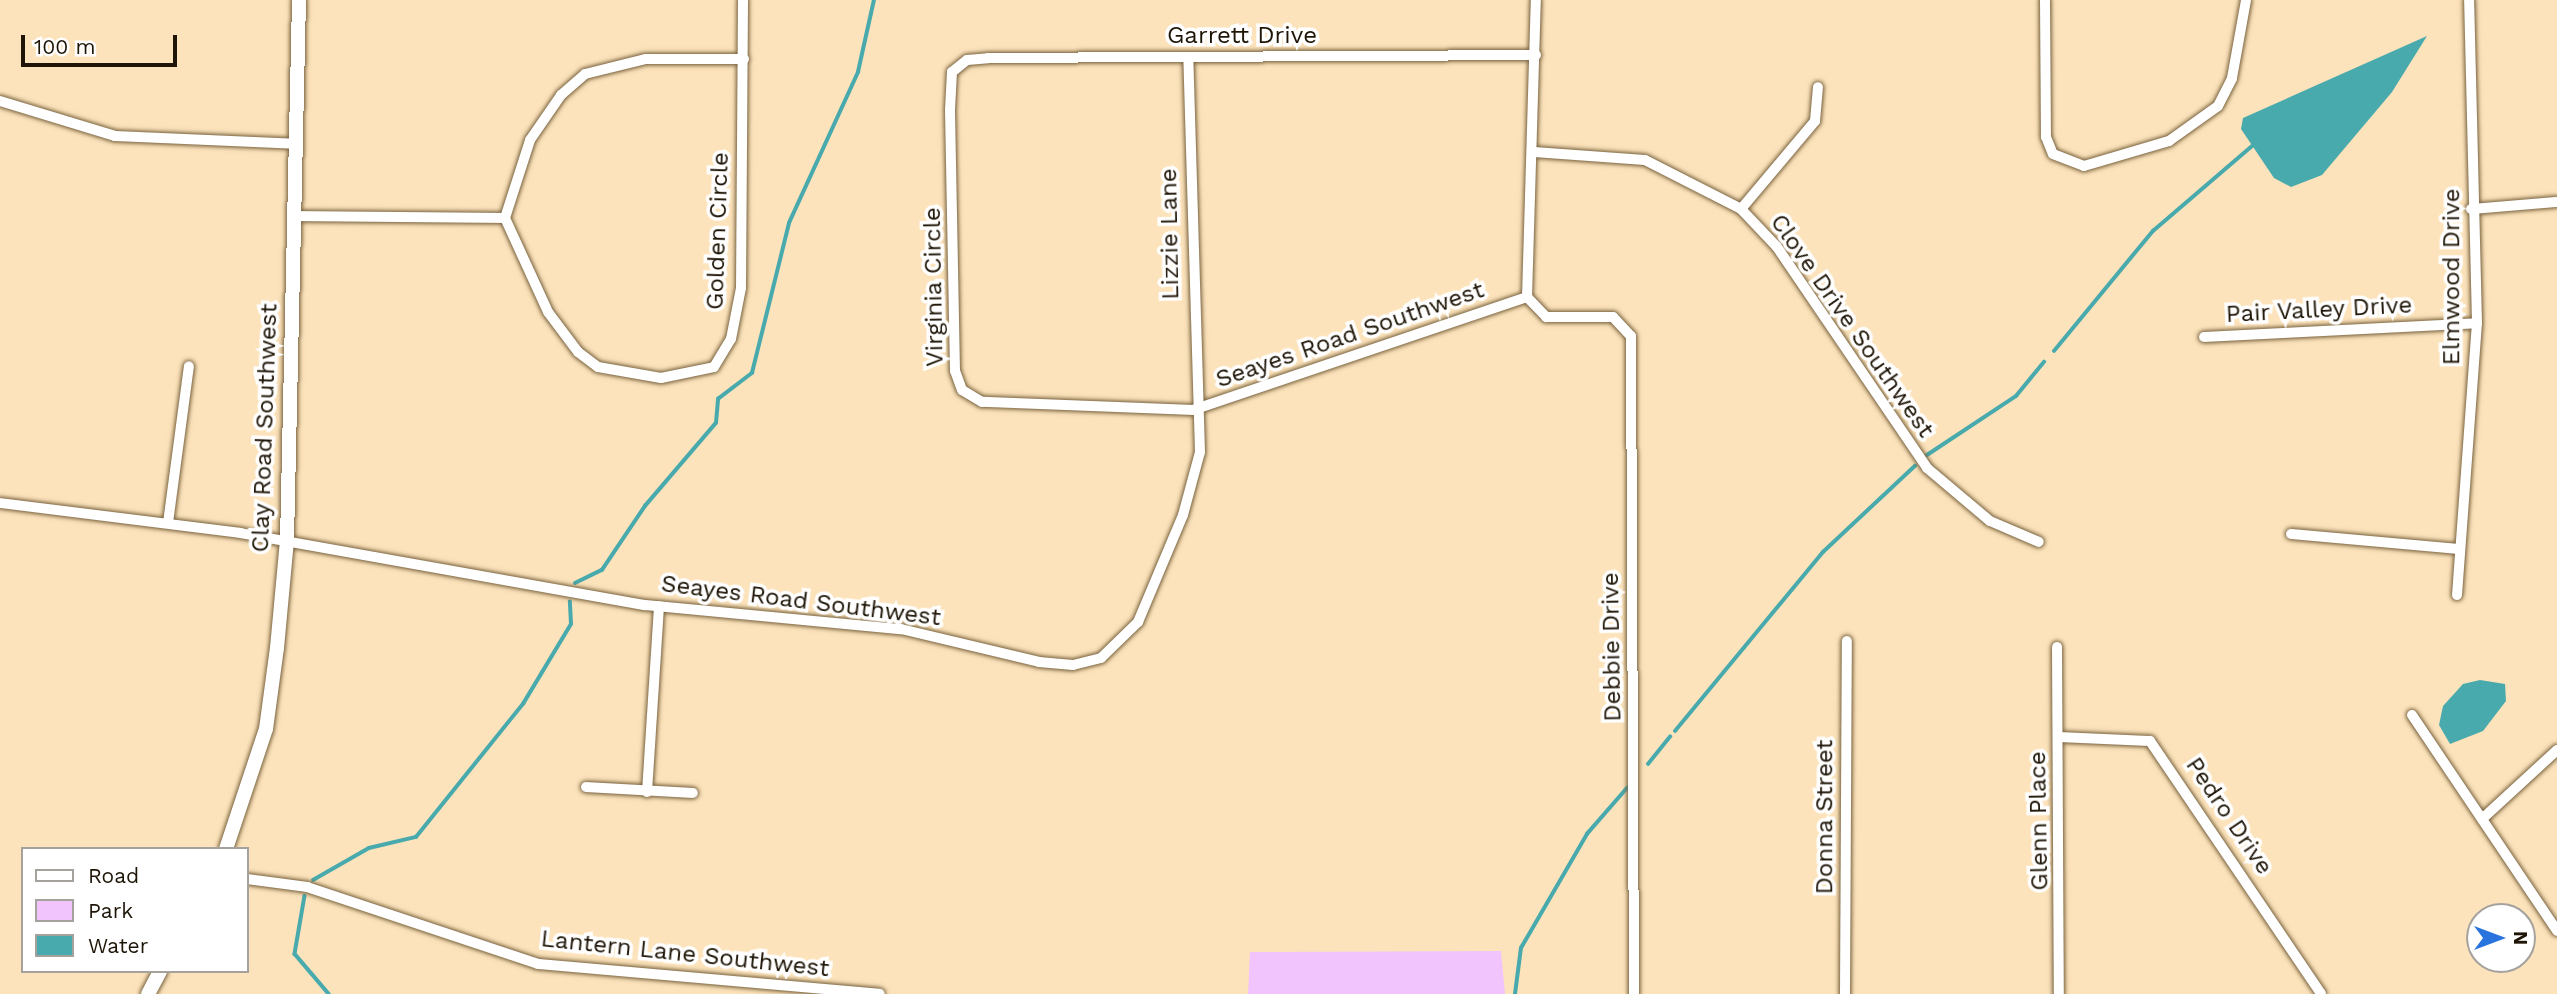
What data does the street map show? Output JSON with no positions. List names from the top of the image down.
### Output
{
  "streets": {
    "street": [
      "Garrett Drive",
      "Golden Circle",
      "Lizzie Lane",
      "Elmwood Drive",
      "Virginia Circle",
      "Pair Valley Drive",
      "Clove Drive Southwest",
      "Seayes Road Southwest",
      "Clay Road Southwest",
      "Debbie Drive",
      "Pedro Drive",
      "Donna Street",
      "Glenn Place",
      "Lantern Lane Southwest"
    ]
  },
  "crossings": [
    ["Garrett Drive", "Lizzie Lane"],
    ["Garrett Drive", "Virginia Circle"],
    ["Lizzie Lane", "Virginia Circle"],
    ["Lizzie Lane", "Seayes Road Southwest"],
    ["Elmwood Drive", "Pair Valley Drive"],
    ["Virginia Circle", "Seayes Road Southwest"],
    ["Seayes Road Southwest", "Clay Road Southwest"],
    ["Seayes Road Southwest", "Debbie Drive"],
    ["Pedro Drive", "Glenn Place"]
  ],
  "legend": ["Road", "Park", "Water"],
  "scale_bar": "100 m",
  "north": "right"
}
